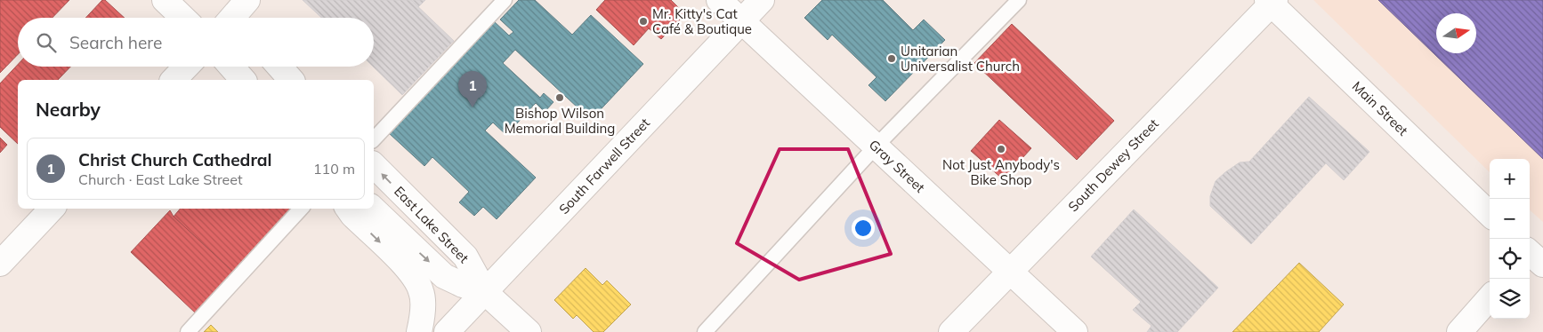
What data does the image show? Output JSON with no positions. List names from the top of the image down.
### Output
{
  "streets": {
    "street": [
      "Main Street",
      "South Dewey Street",
      "South Farwell Street",
      "Gray Street",
      "East Lake Street"
    ]
  },
  "crossings": [
    ["Main Street", "South Dewey Street"],
    ["South Dewey Street", "Gray Street"],
    ["South Farwell Street", "Gray Street"],
    ["South Farwell Street", "East Lake Street"]
  ],
  "places": [
    "Mr. Kitty's Cat Café & Boutique",
    "Unitarian Universalist Church",
    "Bishop Wilson Memorial Building",
    "Not Just Anybody's Bike Shop"
  ],
  "north": "right",
  "page": {
    "search": "Search here",
    "pins": "1",
    "heading": "Nearby",
    "list": [
      {
        "mark": "1",
        "name": "Christ Church Cathedral",
        "note": "Church · East Lake Street",
        "value": "110 m"
      }
    ],
    "map_buttons": ["+", "−"]
  }
}
